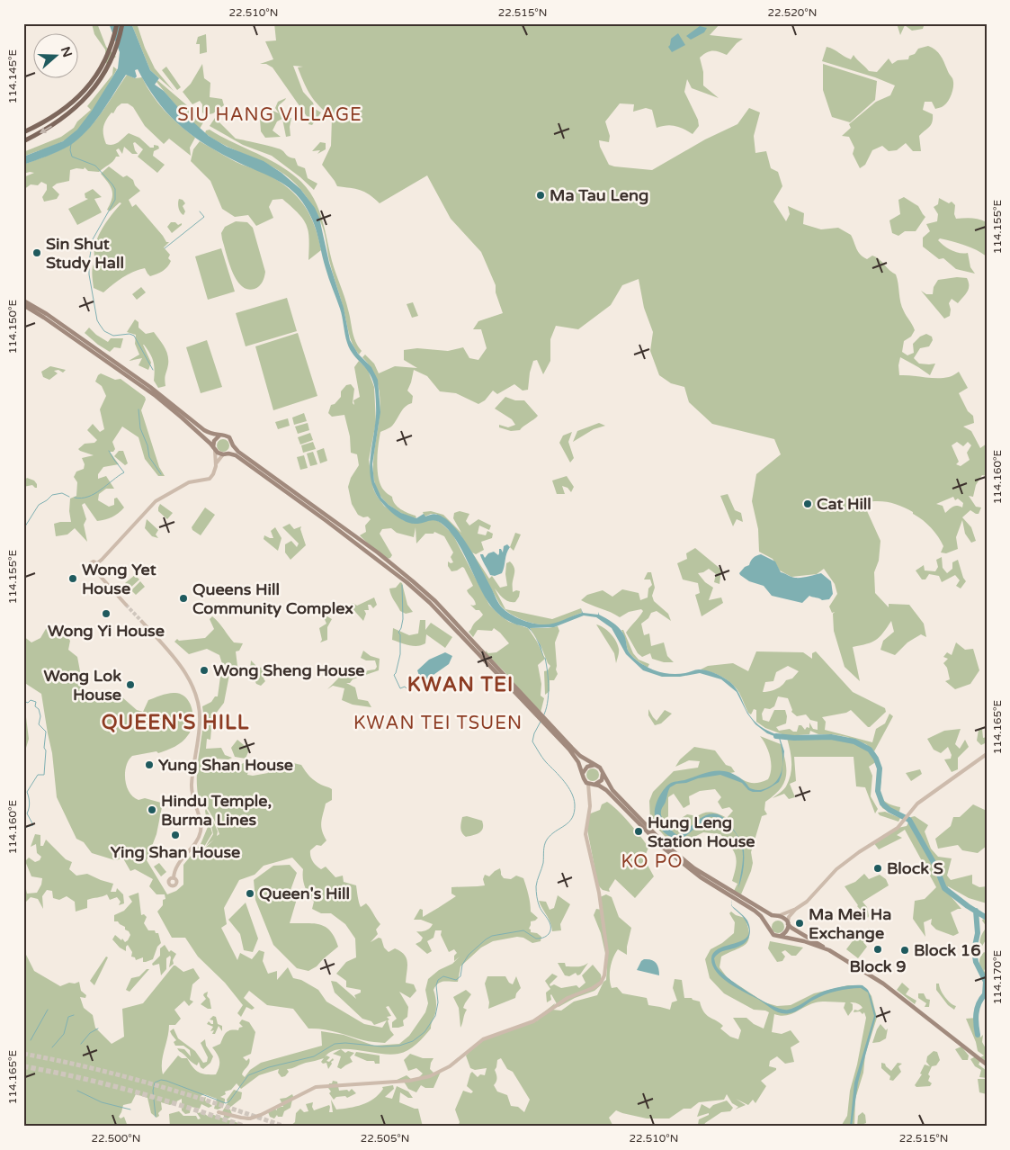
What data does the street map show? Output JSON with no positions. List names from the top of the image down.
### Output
{
  "districts": [
    "SIU HANG VILLAGE",
    "KWAN TEI",
    "QUEEN'S HILL",
    "KWAN TEI TSUEN",
    "KO PO"
  ],
  "places": [
    "Ma Tau Leng",
    "Sin Shut Study Hall",
    "Cat Hill",
    "Wong Yet House",
    "Queens Hill Community Complex",
    "Wong Yi House",
    "Wong Sheng House",
    "Wong Lok House",
    "Yung Shan House",
    "Hindu Temple, Burma Lines",
    "Hung Leng Station House",
    "Ying Shan House",
    "Block S",
    "Queen's Hill",
    "Ma Mei Ha Exchange",
    "Block 9",
    "Block 16"
  ],
  "north": "right",
  "coordinates": [
    "22.510°N",
    "22.515°N",
    "22.520°N",
    "114.145°E",
    "114.155°E",
    "114.150°E",
    "114.160°E",
    "114.165°E",
    "114.170°E",
    "22.500°N",
    "22.505°N"
  ]
}
